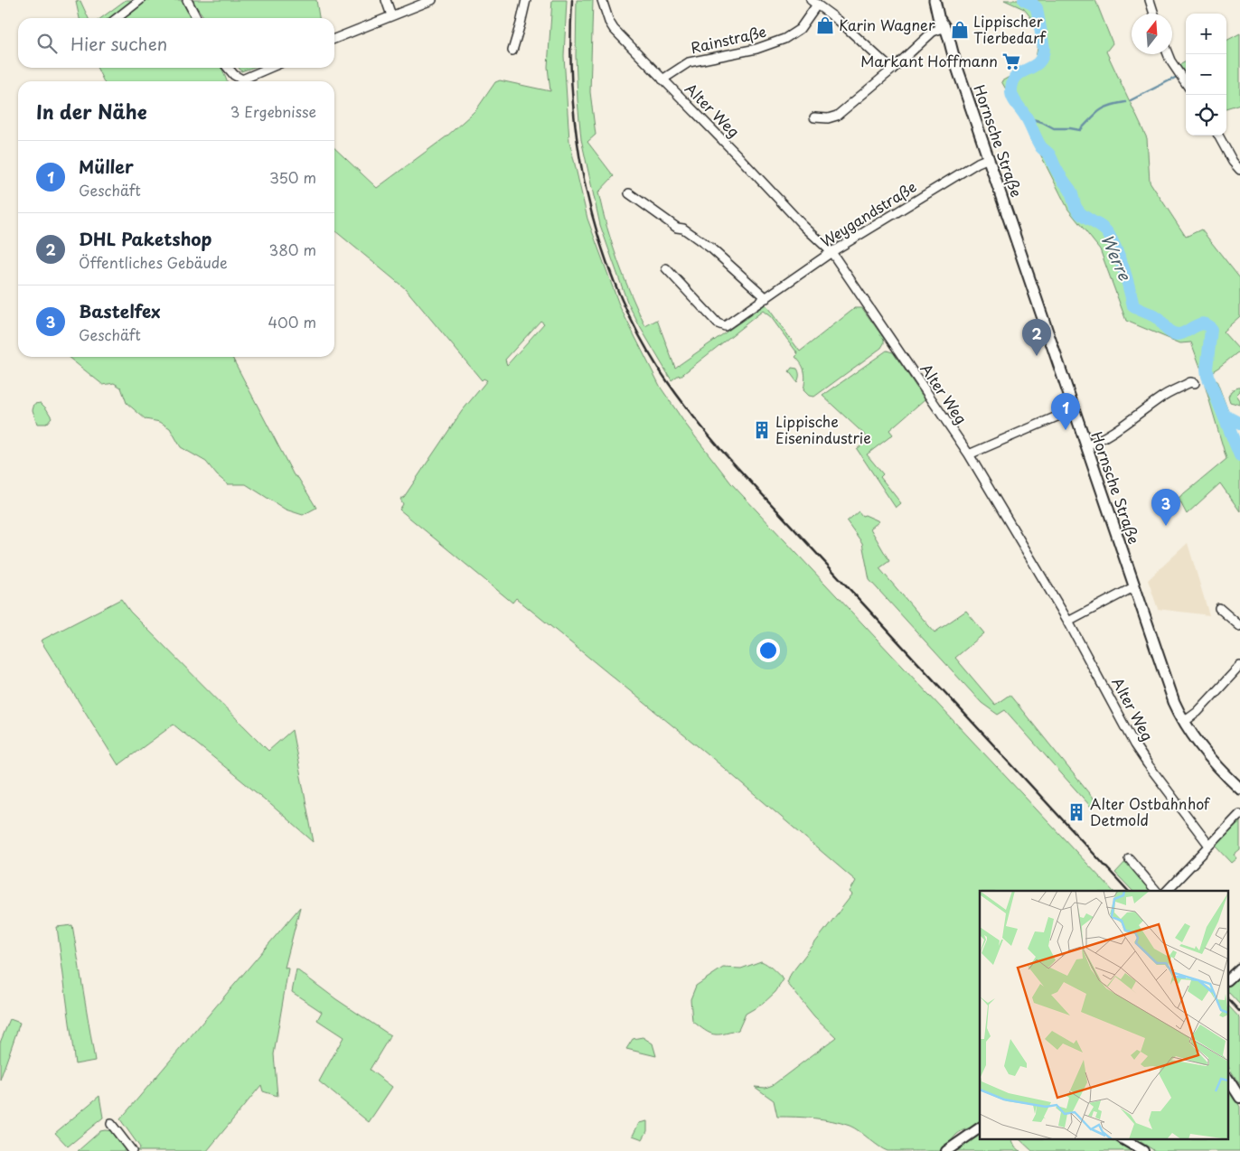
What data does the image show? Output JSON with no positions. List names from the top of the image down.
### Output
{
  "streets": {
    "main road": ["Hornsche Straße"],
    "street": ["Rainstraße", "Alter Weg", "Weygandstraße"]
  },
  "crossings": [
    ["Rainstraße", "Alter Weg"],
    ["Alter Weg", "Weygandstraße"],
    ["Hornsche Straße", "Weygandstraße"]
  ],
  "water": ["Werre"],
  "places": {
    "shop": ["Karin Wagner", "Lippischer Tierbedarf"],
    "supermarket": ["Markant Hoffmann"],
    "building": ["Lippische Eisenindustrie", "Alter Ostbahnhof Detmold"]
  },
  "north": "top",
  "page": {
    "map_buttons": ["+", "−"],
    "search": "Hier suchen",
    "heading": ["In der Nähe", "3 Ergebnisse"],
    "list": [
      {
        "mark": "1",
        "name": "Müller",
        "note": "Geschäft",
        "value": "350 m"
      },
      {
        "mark": "2",
        "name": "DHL Paketshop",
        "note": "Öffentliches Gebäude",
        "value": "380 m"
      },
      {
        "mark": "3",
        "name": "Bastelfex",
        "note": "Geschäft",
        "value": "400 m"
      }
    ],
    "pins": ["2", "1", "3"]
  }
}
